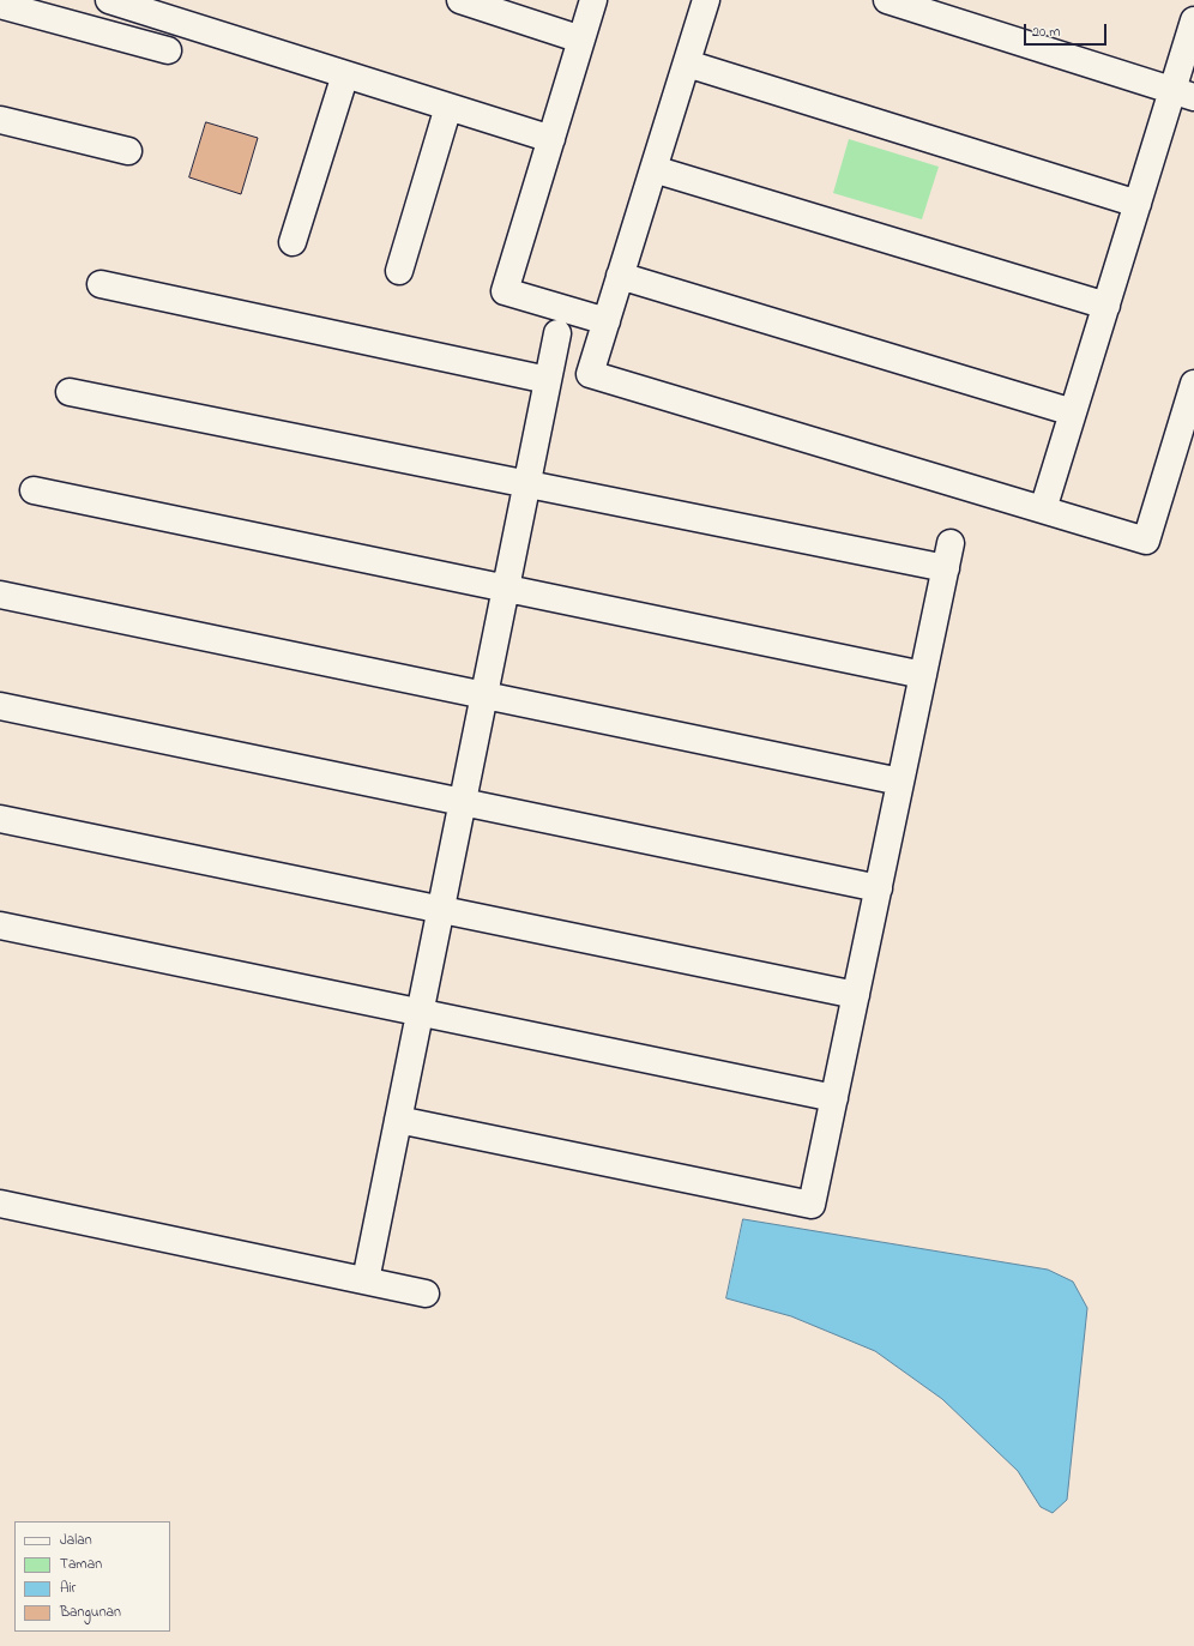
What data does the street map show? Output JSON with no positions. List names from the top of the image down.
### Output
{
  "legend": [
    "Jalan",
    "Taman",
    "Air",
    "Bangunan"
  ],
  "scale_bar": "20 m"
}
